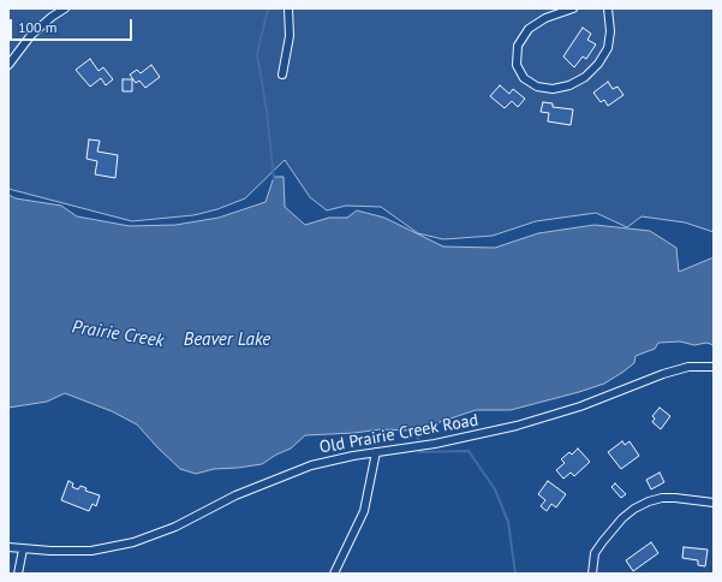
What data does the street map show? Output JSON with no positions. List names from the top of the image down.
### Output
{
  "streets": {
    "street": ["Old Prairie Creek Road"]
  },
  "water": ["Prairie Creek", "Beaver Lake"],
  "scale_bar": "100 m"
}
